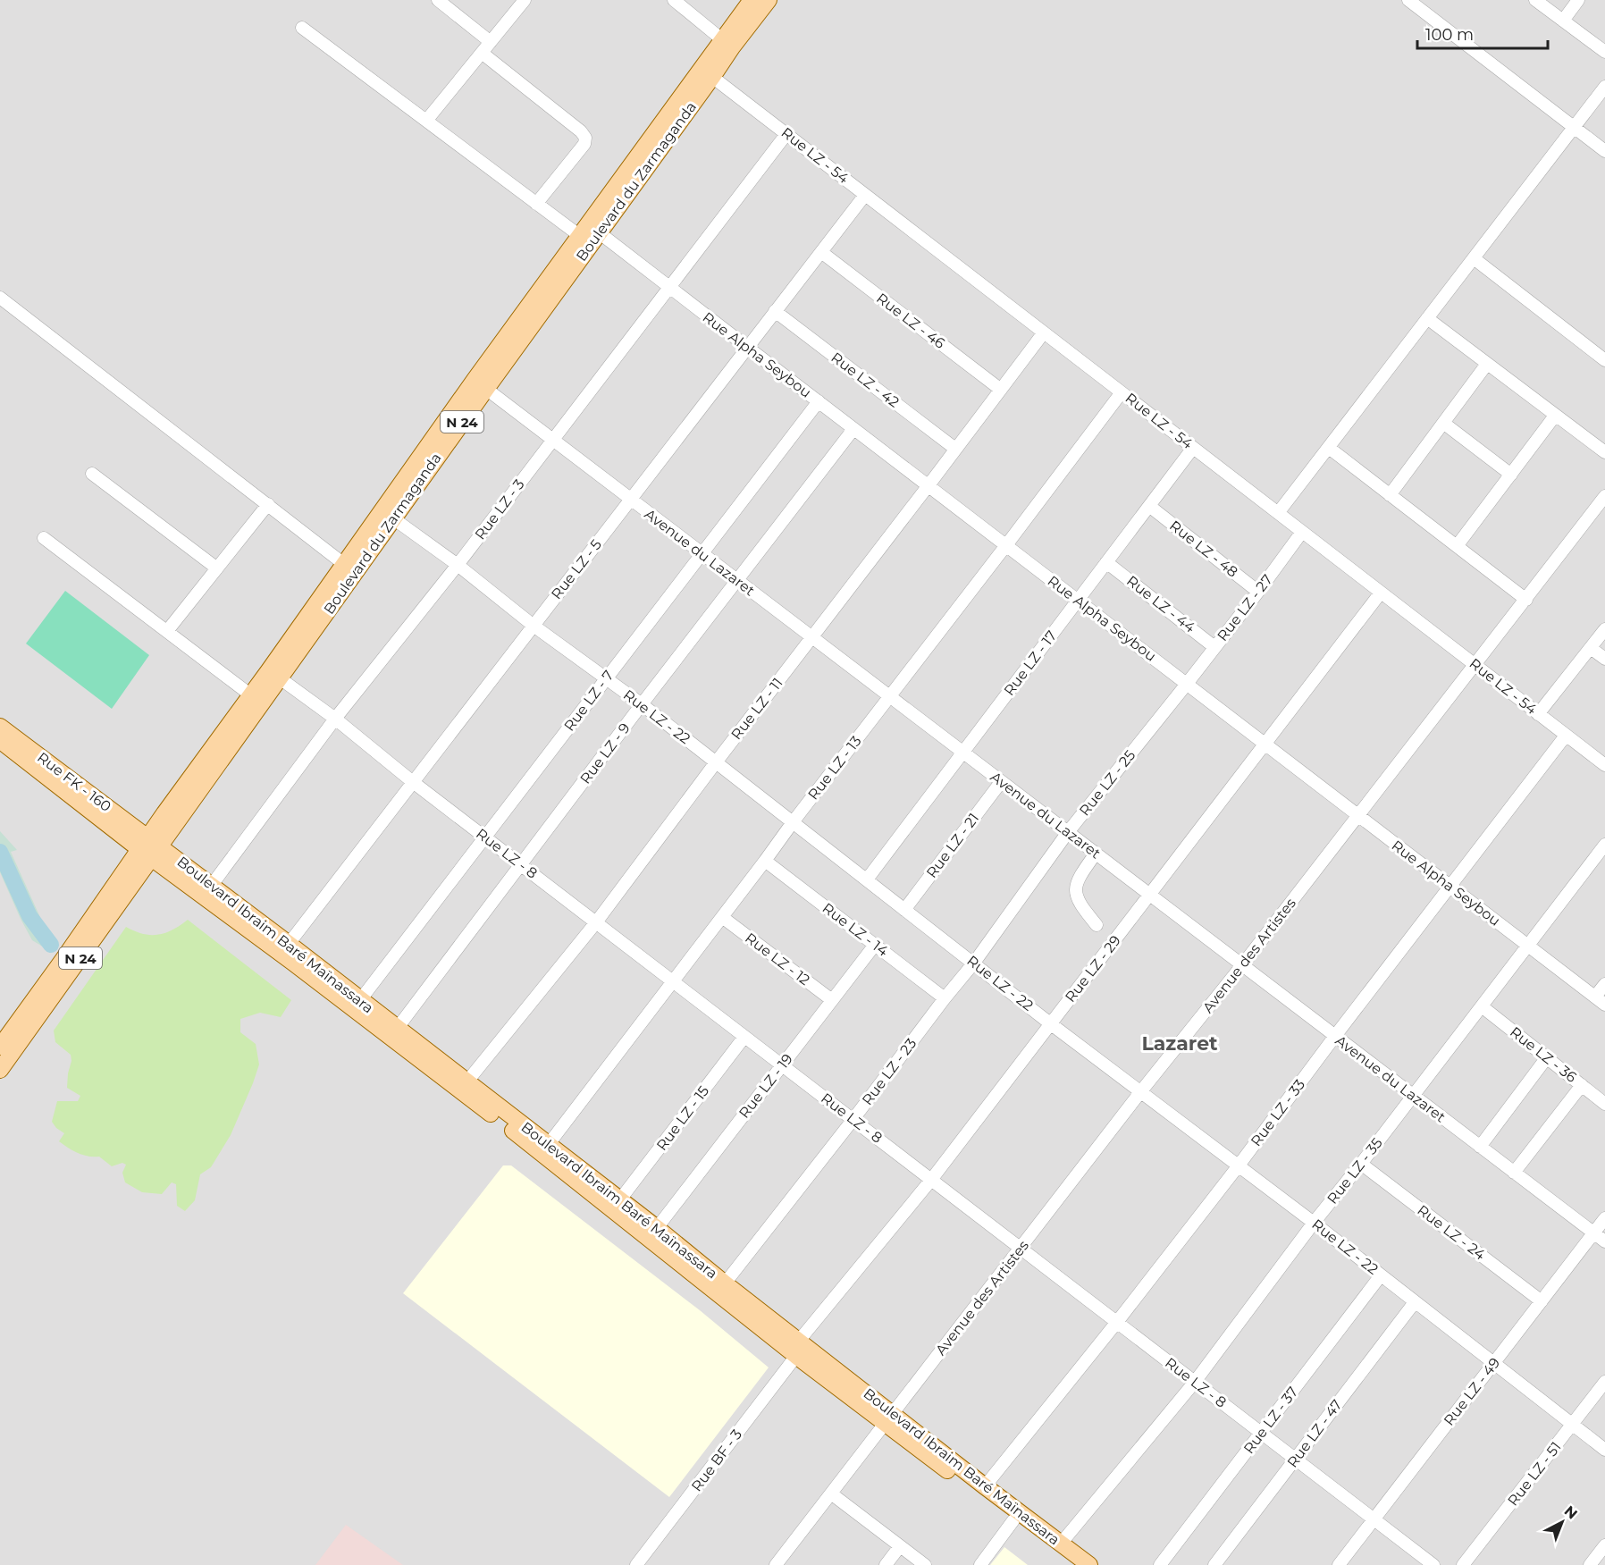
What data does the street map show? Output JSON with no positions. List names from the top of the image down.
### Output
{
  "streets": {
    "main road": [
      "Boulevard du Zarmaganda",
      "N 24",
      "Rue FK - 160",
      "Boulevard Ibraim Baré Maïnassara"
    ],
    "street": [
      "Rue LZ - 54",
      "Rue LZ - 46",
      "Rue Alpha Seybou",
      "Rue LZ - 42",
      "Rue LZ - 3",
      "Rue LZ - 48",
      "Avenue du Lazaret",
      "Rue LZ - 5",
      "Rue LZ - 44",
      "Rue LZ - 27",
      "Rue LZ - 17",
      "Rue LZ - 7",
      "Rue LZ - 11",
      "Rue LZ - 22",
      "Rue LZ - 9",
      "Rue LZ - 13",
      "Rue LZ - 25",
      "Rue LZ - 21",
      "Rue LZ - 8",
      "Rue LZ - 14",
      "Avenue des Artistes",
      "Rue LZ - 12",
      "Rue LZ - 29",
      "Rue LZ - 36",
      "Rue LZ - 23",
      "Rue LZ - 19",
      "Rue LZ - 33",
      "Rue LZ - 15",
      "Rue LZ - 35",
      "Rue LZ - 24",
      "Rue LZ - 49",
      "Rue LZ - 37",
      "Rue LZ - 47",
      "Rue BF - 3",
      "Rue LZ - 51"
    ]
  },
  "crossings": [
    ["Rue LZ - 54", "Boulevard du Zarmaganda"],
    ["Rue LZ - 54", "Rue LZ - 3"],
    ["Rue LZ - 54", "Rue LZ - 5"],
    ["Rue LZ - 54", "Rue LZ - 27"],
    ["Rue LZ - 54", "Rue LZ - 17"],
    ["Rue LZ - 54", "Rue LZ - 11"],
    ["Rue LZ - 54", "Rue LZ - 13"],
    ["Rue LZ - 54", "Avenue des Artistes"],
    ["Rue LZ - 54", "Rue LZ - 29"],
    ["Rue LZ - 54", "Rue LZ - 33"],
    ["Boulevard du Zarmaganda", "Rue Alpha Seybou"],
    ["Boulevard du Zarmaganda", "Avenue du Lazaret"],
    ["Boulevard du Zarmaganda", "Rue LZ - 22"],
    ["Boulevard du Zarmaganda", "Rue FK - 160"],
    ["Boulevard du Zarmaganda", "Rue LZ - 8"],
    ["Boulevard du Zarmaganda", "Boulevard Ibraim Baré Maïnassara"],
    ["Rue LZ - 46", "Rue LZ - 5"],
    ["Rue LZ - 46", "Rue LZ - 11"],
    ["Rue Alpha Seybou", "Rue LZ - 3"],
    ["Rue Alpha Seybou", "Rue LZ - 5"],
    ["Rue Alpha Seybou", "Rue LZ - 27"],
    ["Rue Alpha Seybou", "Rue LZ - 17"],
    ["Rue Alpha Seybou", "Rue LZ - 7"],
    ["Rue Alpha Seybou", "Rue LZ - 11"],
    ["Rue Alpha Seybou", "Rue LZ - 9"],
    ["Rue Alpha Seybou", "Rue LZ - 13"],
    ["Rue Alpha Seybou", "Rue LZ - 25"],
    ["Rue Alpha Seybou", "Avenue des Artistes"],
    ["Rue Alpha Seybou", "Rue LZ - 29"],
    ["Rue Alpha Seybou", "Rue LZ - 33"],
    ["Rue Alpha Seybou", "Rue LZ - 35"],
    ["Rue LZ - 42", "Rue LZ - 5"],
    ["Rue LZ - 42", "Rue LZ - 11"],
    ["Rue LZ - 3", "Avenue du Lazaret"],
    ["Rue LZ - 3", "Rue LZ - 22"],
    ["Rue LZ - 3", "Rue LZ - 8"],
    ["Rue LZ - 3", "Boulevard Ibraim Baré Maïnassara"],
    ["Rue LZ - 48", "Rue LZ - 27"],
    ["Rue LZ - 48", "Rue LZ - 17"],
    ["Avenue du Lazaret", "Rue LZ - 5"],
    ["Avenue du Lazaret", "Rue LZ - 17"],
    ["Avenue du Lazaret", "Rue LZ - 7"],
    ["Avenue du Lazaret", "Rue LZ - 11"],
    ["Avenue du Lazaret", "Rue LZ - 9"],
    ["Avenue du Lazaret", "Rue LZ - 13"],
    ["Avenue du Lazaret", "Rue LZ - 25"],
    ["Avenue du Lazaret", "Rue LZ - 21"],
    ["Avenue du Lazaret", "Avenue des Artistes"],
    ["Avenue du Lazaret", "Rue LZ - 29"],
    ["Avenue du Lazaret", "Rue LZ - 33"],
    ["Avenue du Lazaret", "Rue LZ - 35"],
    ["Avenue du Lazaret", "Rue LZ - 49"],
    ["Rue LZ - 5", "Rue LZ - 22"],
    ["Rue LZ - 5", "Rue LZ - 8"],
    ["Rue LZ - 5", "Boulevard Ibraim Baré Maïnassara"],
    ["Rue LZ - 44", "Rue LZ - 27"],
    ["Rue LZ - 44", "Rue LZ - 17"],
    ["Rue LZ - 27", "Rue LZ - 25"],
    ["Rue LZ - 17", "Rue LZ - 22"],
    ["Rue LZ - 7", "Rue LZ - 22"],
    ["Rue LZ - 7", "Rue LZ - 8"],
    ["Rue LZ - 7", "Boulevard Ibraim Baré Maïnassara"],
    ["Rue LZ - 11", "Rue LZ - 22"],
    ["Rue LZ - 11", "Rue LZ - 8"],
    ["Rue LZ - 11", "Boulevard Ibraim Baré Maïnassara"],
    ["Rue LZ - 22", "Rue LZ - 9"],
    ["Rue LZ - 22", "Rue LZ - 13"],
    ["Rue LZ - 22", "Rue LZ - 25"],
    ["Rue LZ - 22", "Rue LZ - 21"],
    ["Rue LZ - 22", "Avenue des Artistes"],
    ["Rue LZ - 22", "Rue LZ - 29"],
    ["Rue LZ - 22", "Rue LZ - 23"],
    ["Rue LZ - 22", "Rue LZ - 33"],
    ["Rue LZ - 22", "Rue LZ - 35"],
    ["Rue LZ - 22", "Rue LZ - 49"],
    ["Rue LZ - 22", "Rue LZ - 37"],
    ["Rue LZ - 22", "Rue LZ - 47"],
    ["Rue LZ - 22", "Rue LZ - 51"],
    ["Rue LZ - 9", "Rue LZ - 8"],
    ["Rue LZ - 9", "Boulevard Ibraim Baré Maïnassara"],
    ["Rue LZ - 13", "Rue LZ - 8"],
    ["Rue LZ - 13", "Rue LZ - 14"],
    ["Rue LZ - 13", "Boulevard Ibraim Baré Maïnassara"],
    ["Rue LZ - 13", "Rue LZ - 12"],
    ["Rue FK - 160", "Boulevard Ibraim Baré Maïnassara"],
    ["Rue LZ - 25", "Rue LZ - 23"],
    ["Rue LZ - 8", "Avenue des Artistes"],
    ["Rue LZ - 8", "Rue LZ - 29"],
    ["Rue LZ - 8", "Rue LZ - 23"],
    ["Rue LZ - 8", "Rue LZ - 19"],
    ["Rue LZ - 8", "Rue LZ - 33"],
    ["Rue LZ - 8", "Rue LZ - 15"],
    ["Rue LZ - 8", "Rue LZ - 35"],
    ["Rue LZ - 8", "Rue LZ - 49"],
    ["Rue LZ - 8", "Rue LZ - 37"],
    ["Rue LZ - 8", "Rue LZ - 47"],
    ["Rue LZ - 14", "Rue LZ - 23"],
    ["Rue LZ - 14", "Rue LZ - 19"],
    ["Boulevard Ibraim Baré Maïnassara", "Avenue des Artistes"],
    ["Boulevard Ibraim Baré Maïnassara", "Rue LZ - 29"],
    ["Boulevard Ibraim Baré Maïnassara", "Rue LZ - 23"],
    ["Boulevard Ibraim Baré Maïnassara", "Rue LZ - 19"],
    ["Boulevard Ibraim Baré Maïnassara", "Rue LZ - 33"],
    ["Boulevard Ibraim Baré Maïnassara", "Rue LZ - 15"],
    ["Boulevard Ibraim Baré Maïnassara", "Rue LZ - 35"],
    ["Boulevard Ibraim Baré Maïnassara", "Rue BF - 3"],
    ["Rue LZ - 12", "Rue LZ - 19"],
    ["Rue LZ - 29", "Rue BF - 3"],
    ["Rue LZ - 36", "Rue LZ - 35"],
    ["Rue LZ - 35", "Rue LZ - 24"],
    ["Rue LZ - 24", "Rue LZ - 49"]
  ],
  "districts": ["Lazaret"],
  "scale_bar": "100 m",
  "north": "top right"
}
